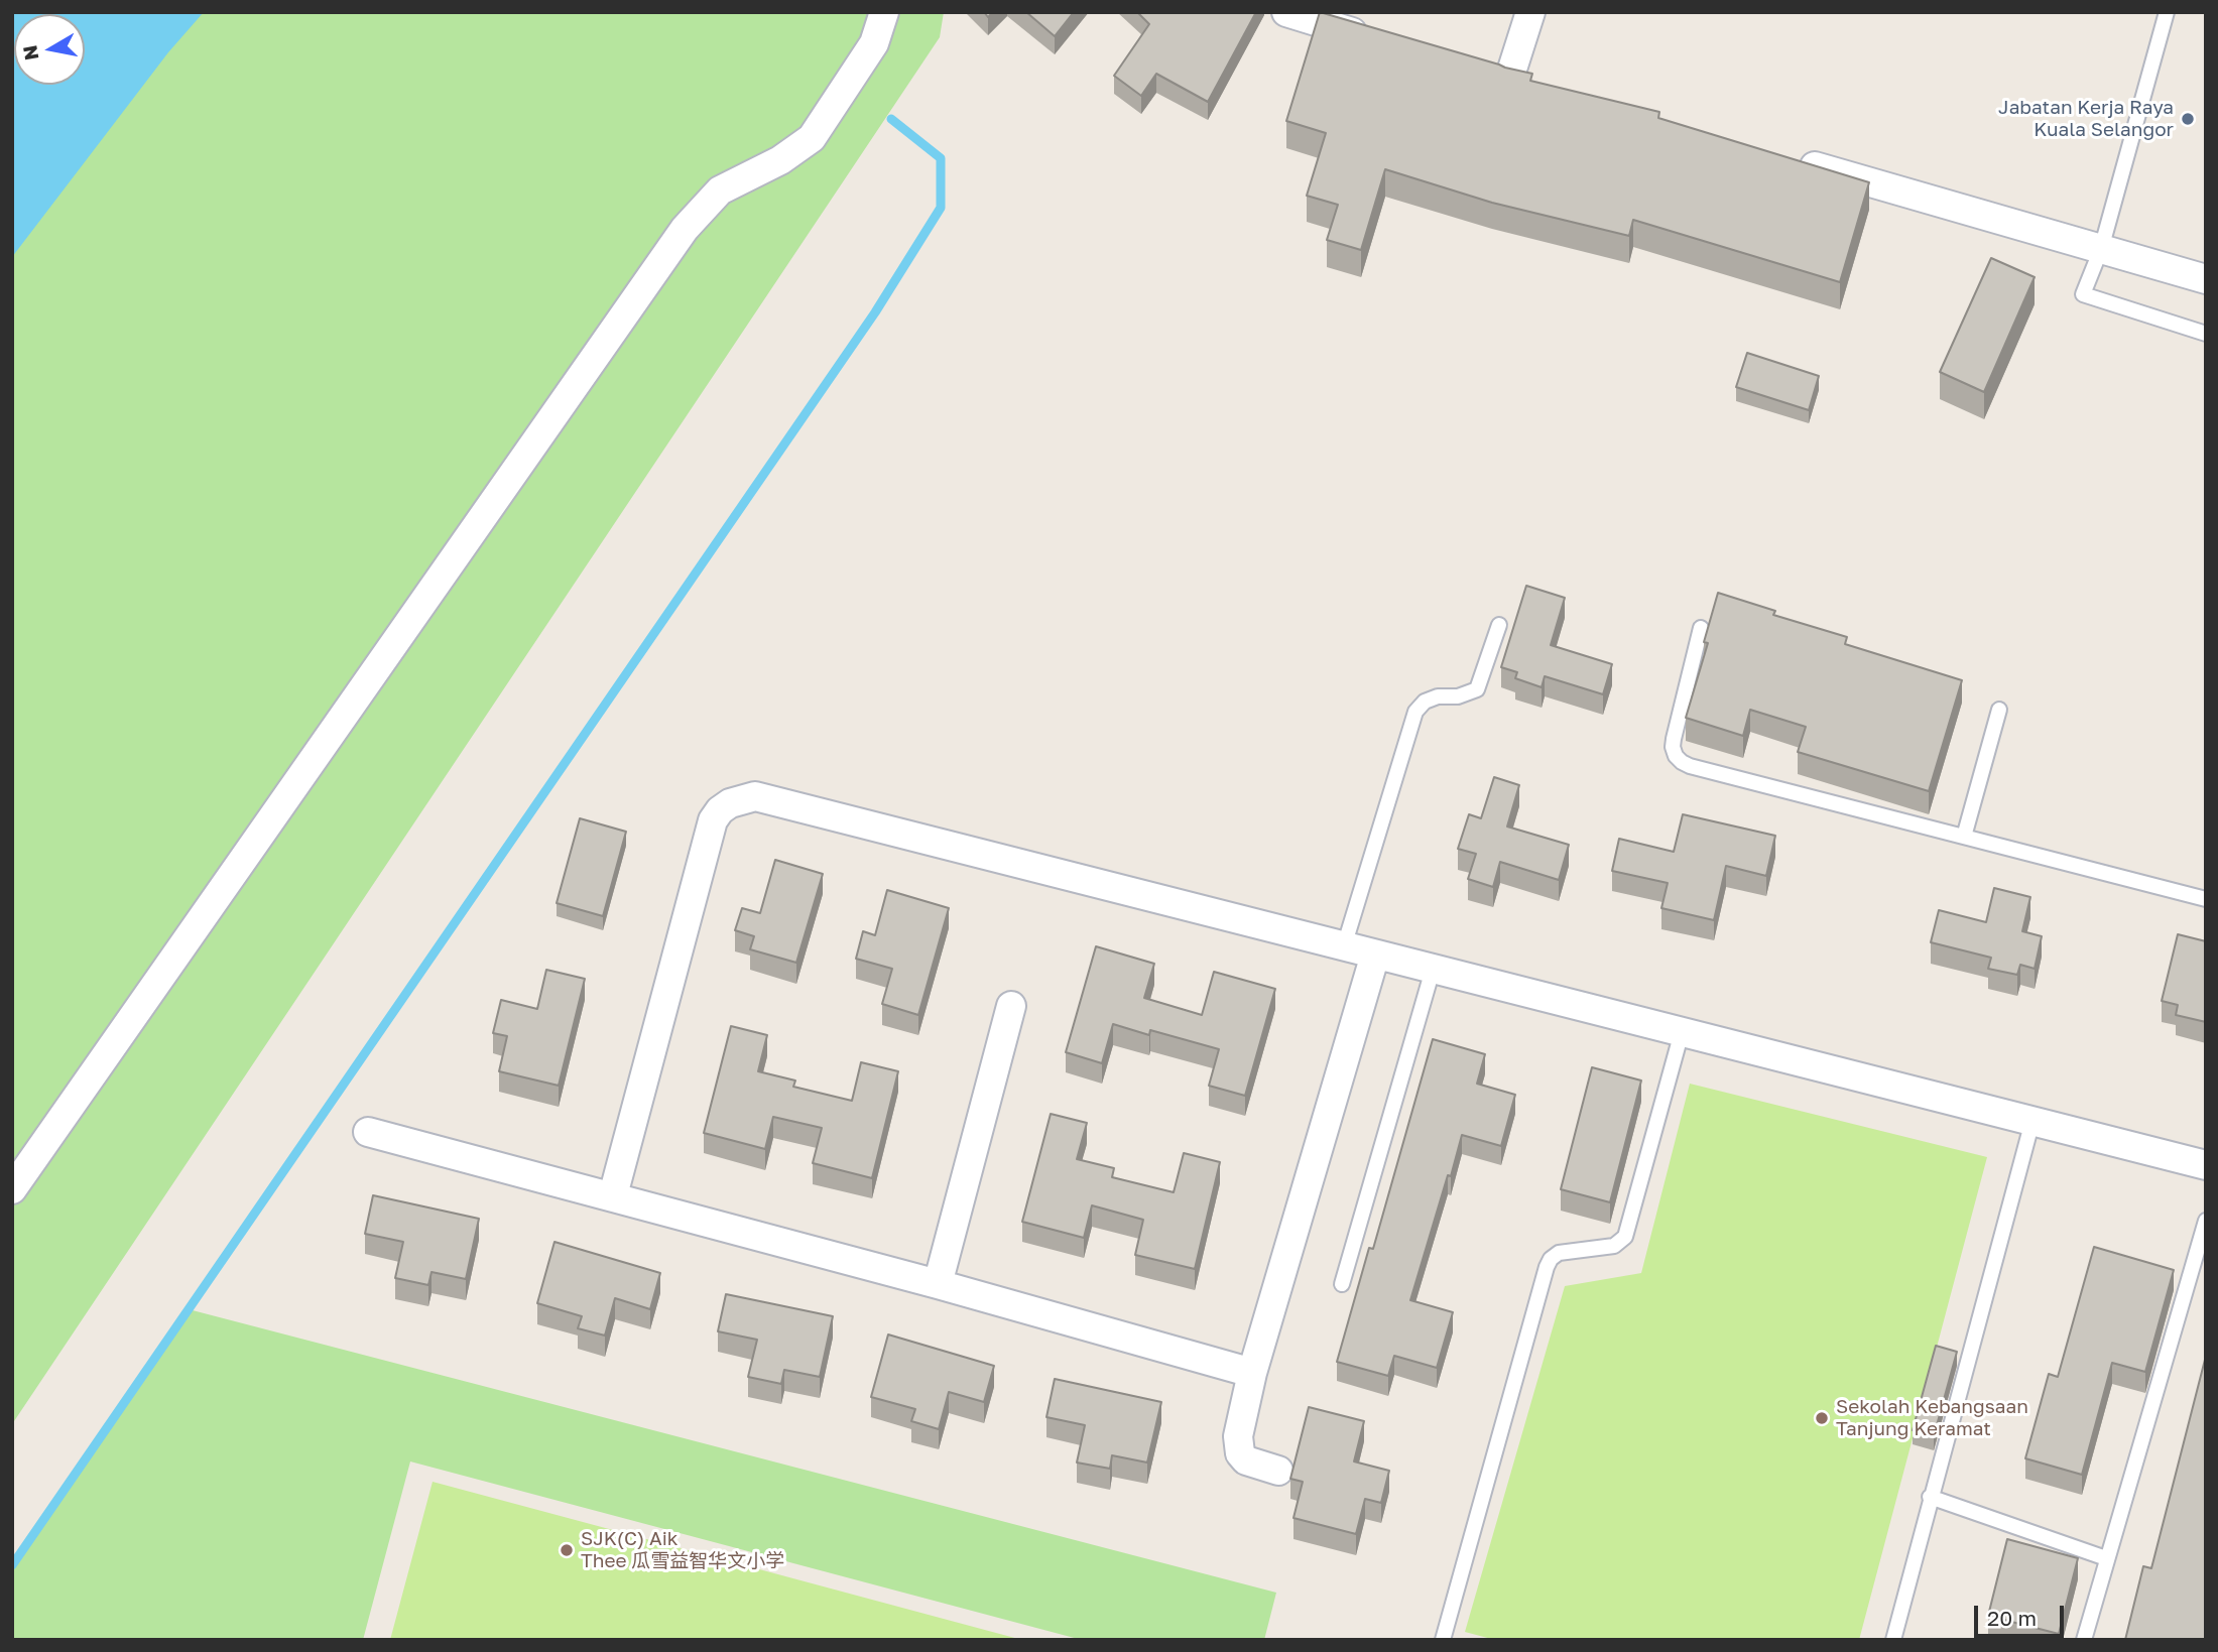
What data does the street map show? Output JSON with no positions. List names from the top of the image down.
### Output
{
  "places": ["Jabatan Kerja Raya Kuala Selangor", "Sekolah Kebangsaan Tanjung Keramat", "SJK(C) Aik Thee 瓜雪益智华文小学"],
  "scale_bar": "20 m",
  "north": "left"
}
